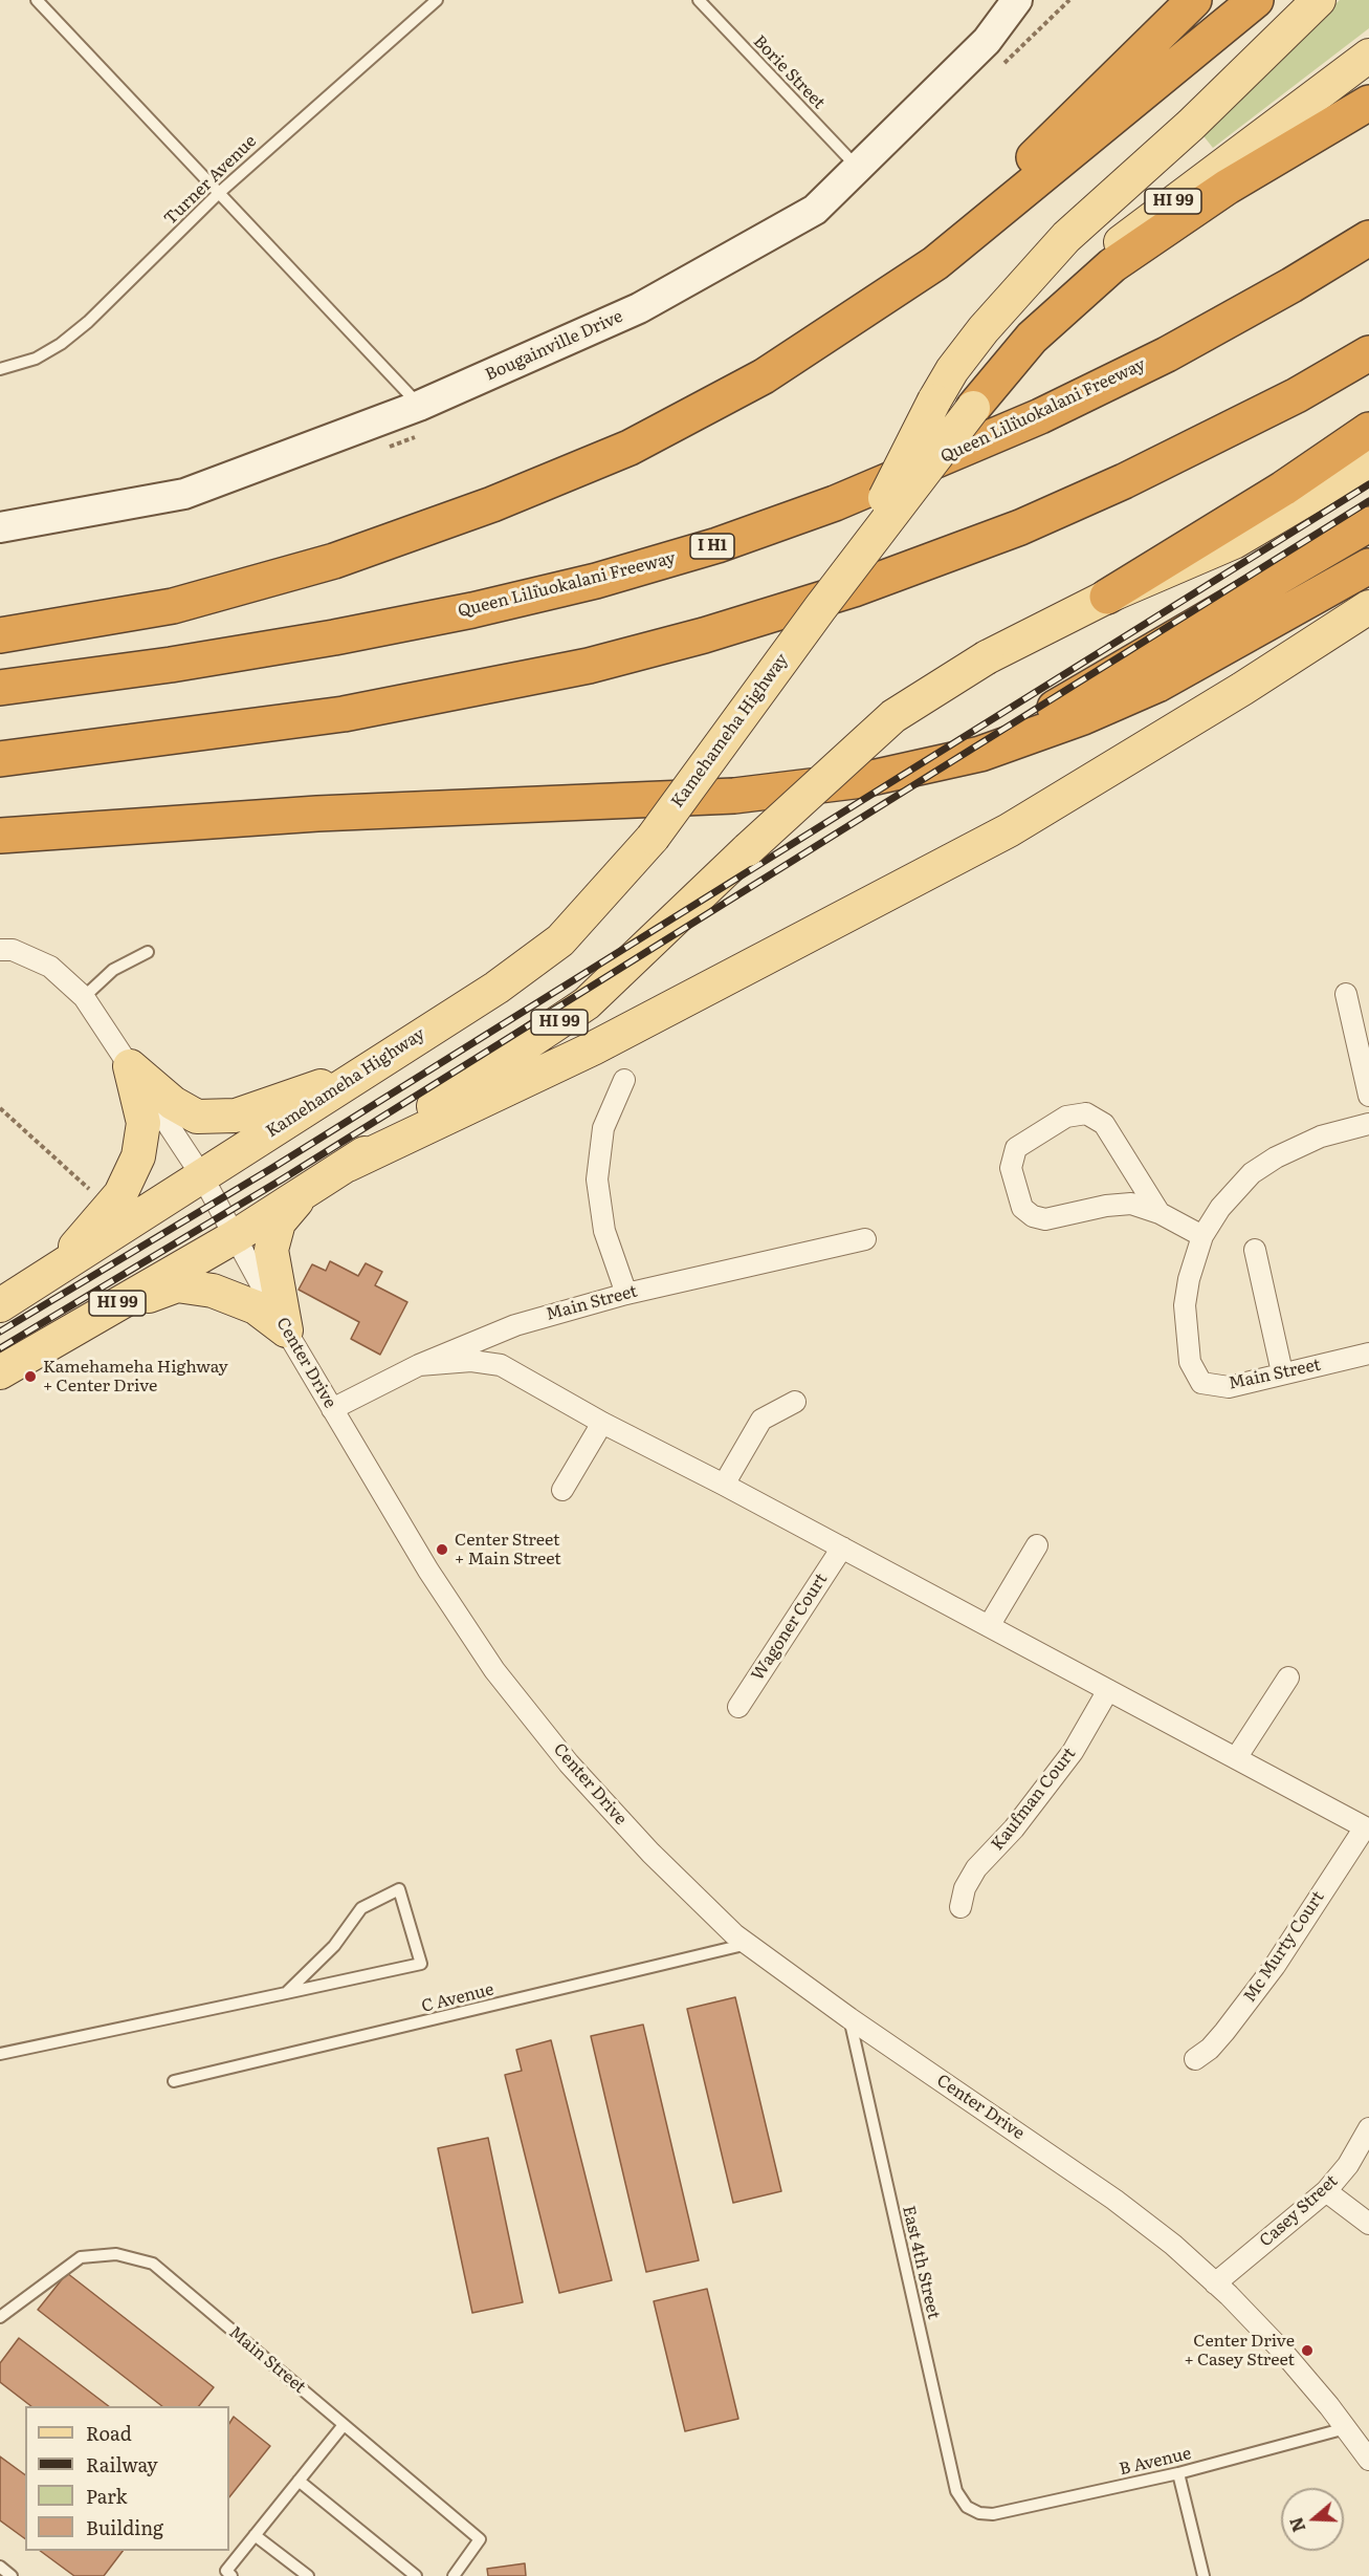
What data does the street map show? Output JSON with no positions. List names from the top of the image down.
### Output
{
  "streets": {
    "highway": ["Queen Liliʻuokalani Freeway", "I H1"],
    "main road": ["HI 99", "Kamehameha Highway"],
    "street": [
      "Bougainville Drive",
      "Main Street",
      "Center Drive",
      "Wagoner Court",
      "Kaufman Court",
      "Mc Murty Court",
      "Casey Street"
    ],
    "lane": [
      "Borie Street",
      "Turner Avenue",
      "C Avenue",
      "East 4th Street",
      "B Avenue"
    ]
  },
  "crossings": [
    ["Borie Street", "Bougainville Drive"],
    ["HI 99", "Center Drive"],
    ["Kamehameha Highway", "Center Drive"],
    ["Main Street", "Center Drive"],
    ["Center Drive", "C Avenue"],
    ["Center Drive", "Casey Street"],
    ["Center Drive", "East 4th Street"],
    ["Center Drive", "B Avenue"],
    ["East 4th Street", "B Avenue"]
  ],
  "places": ["Kamehameha Highway + Center Drive", "Center Street + Main Street", "Center Drive + Casey Street"],
  "legend": [
    "Road",
    "Railway",
    "Park",
    "Building"
  ],
  "north": "left"
}
